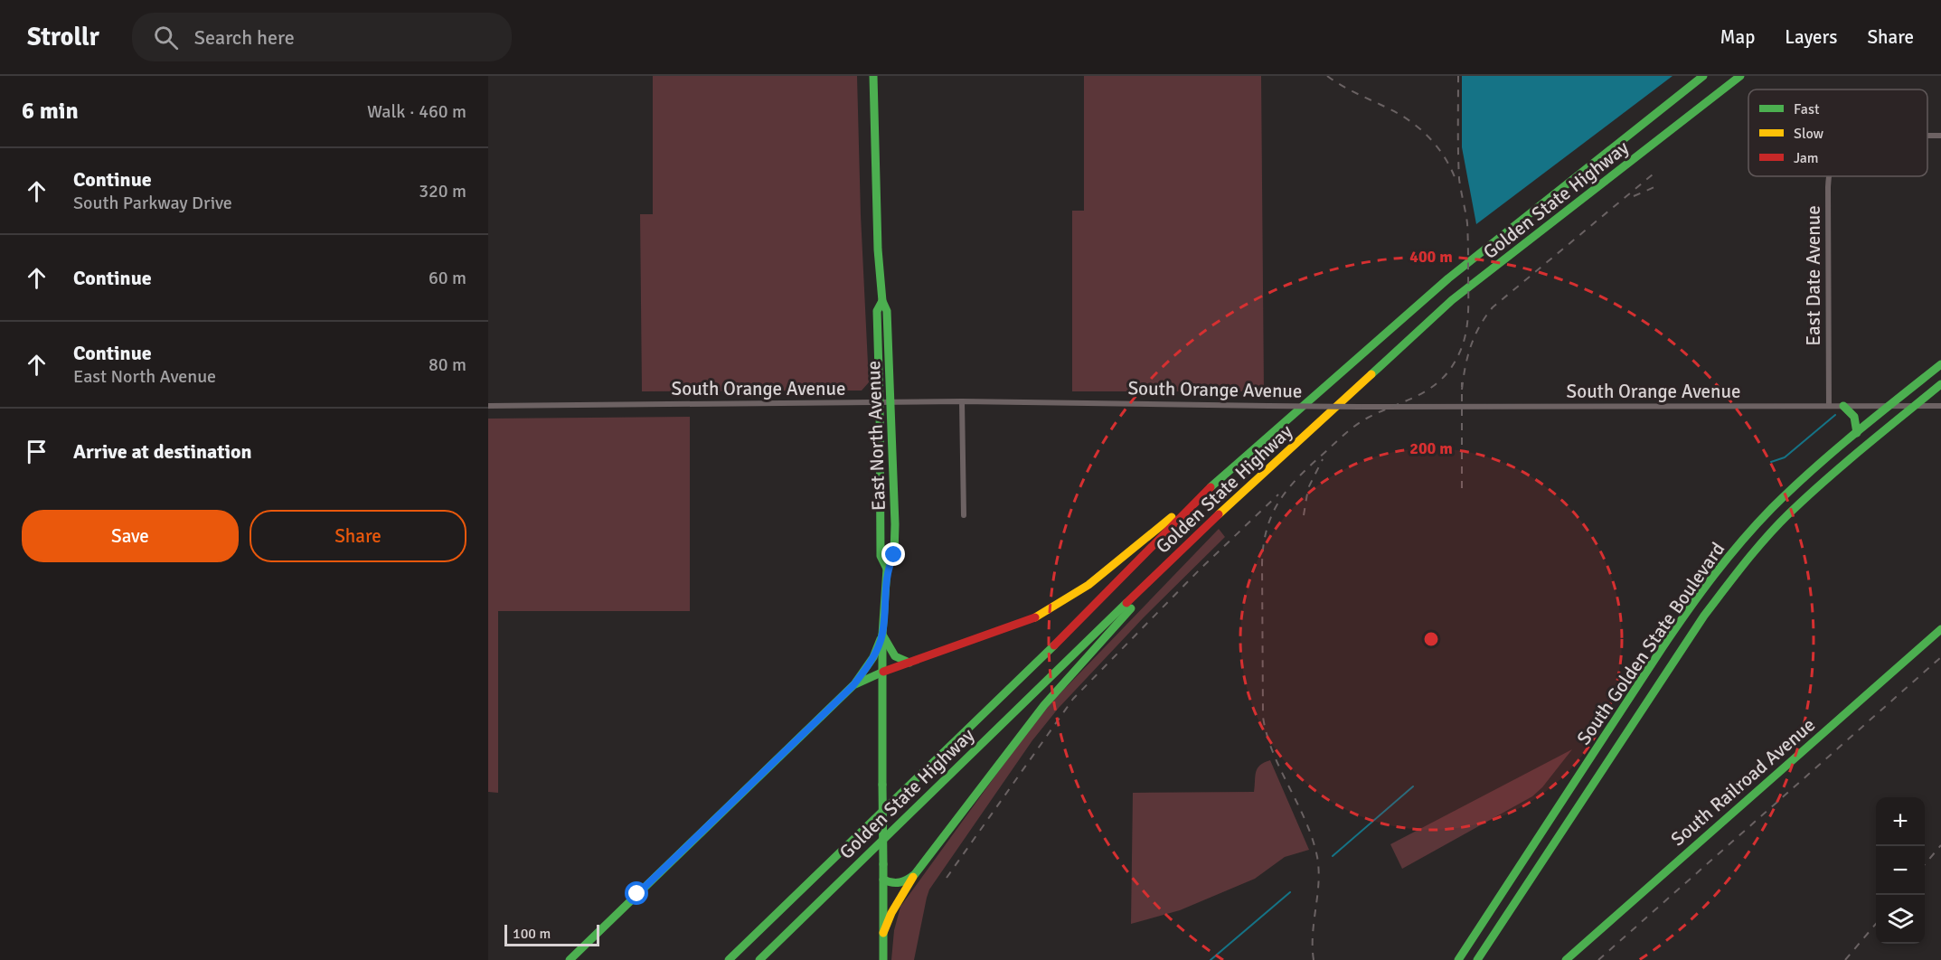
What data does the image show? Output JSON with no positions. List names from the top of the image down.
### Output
{
  "streets": {
    "main road": [
      "Golden State Highway",
      "East North Avenue",
      "South Golden State Boulevard",
      "South Railroad Avenue"
    ],
    "street": ["East Date Avenue", "South Orange Avenue"]
  },
  "crossings": [
    ["East Date Avenue", "South Orange Avenue"],
    ["South Orange Avenue", "East North Avenue"],
    ["South Orange Avenue", "South Golden State Boulevard"]
  ],
  "legend": ["Fast", "Slow", "Jam"],
  "scale_bar": "100 m",
  "page": {
    "header": "Strollr",
    "search": "Search here",
    "nav": ["Map", "Layers", "Share"],
    "heading": ["6 min", "Walk · 460 m"],
    "list": [
      ["Continue", "South Parkway Drive", "320 m"],
      ["Continue", "60 m"],
      ["Continue", "East North Avenue", "80 m"],
      "Arrive at destination"
    ],
    "buttons": ["Save", "Share"],
    "map_buttons": ["+", "−"],
    "scale": "100 m"
  },
  "rings": ["400 m", "200 m"]
}
